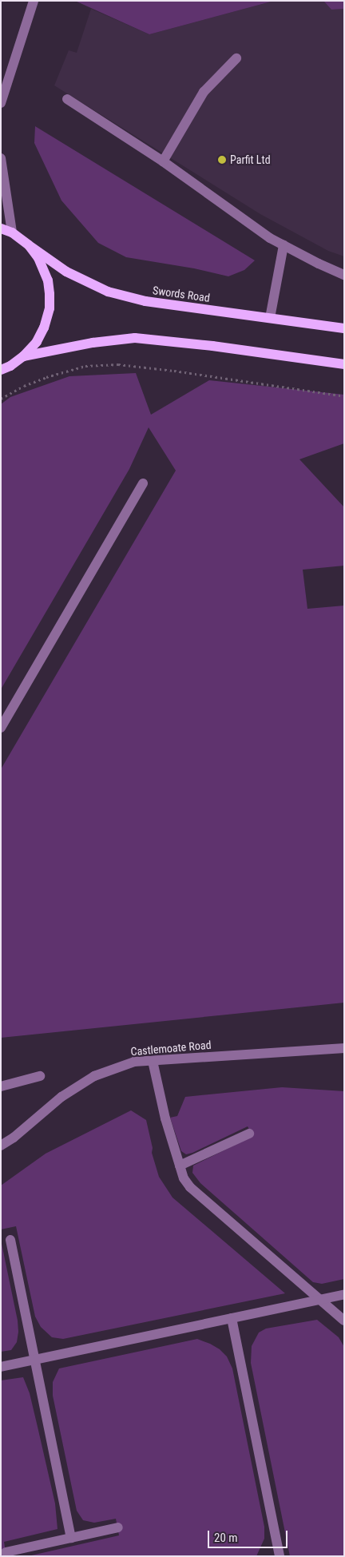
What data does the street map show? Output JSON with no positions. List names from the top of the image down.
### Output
{
  "streets": {
    "main road": ["Swords Road"],
    "street": ["Castlemoate Road"]
  },
  "places": ["Parfit Ltd"],
  "scale_bar": "20 m"
}
